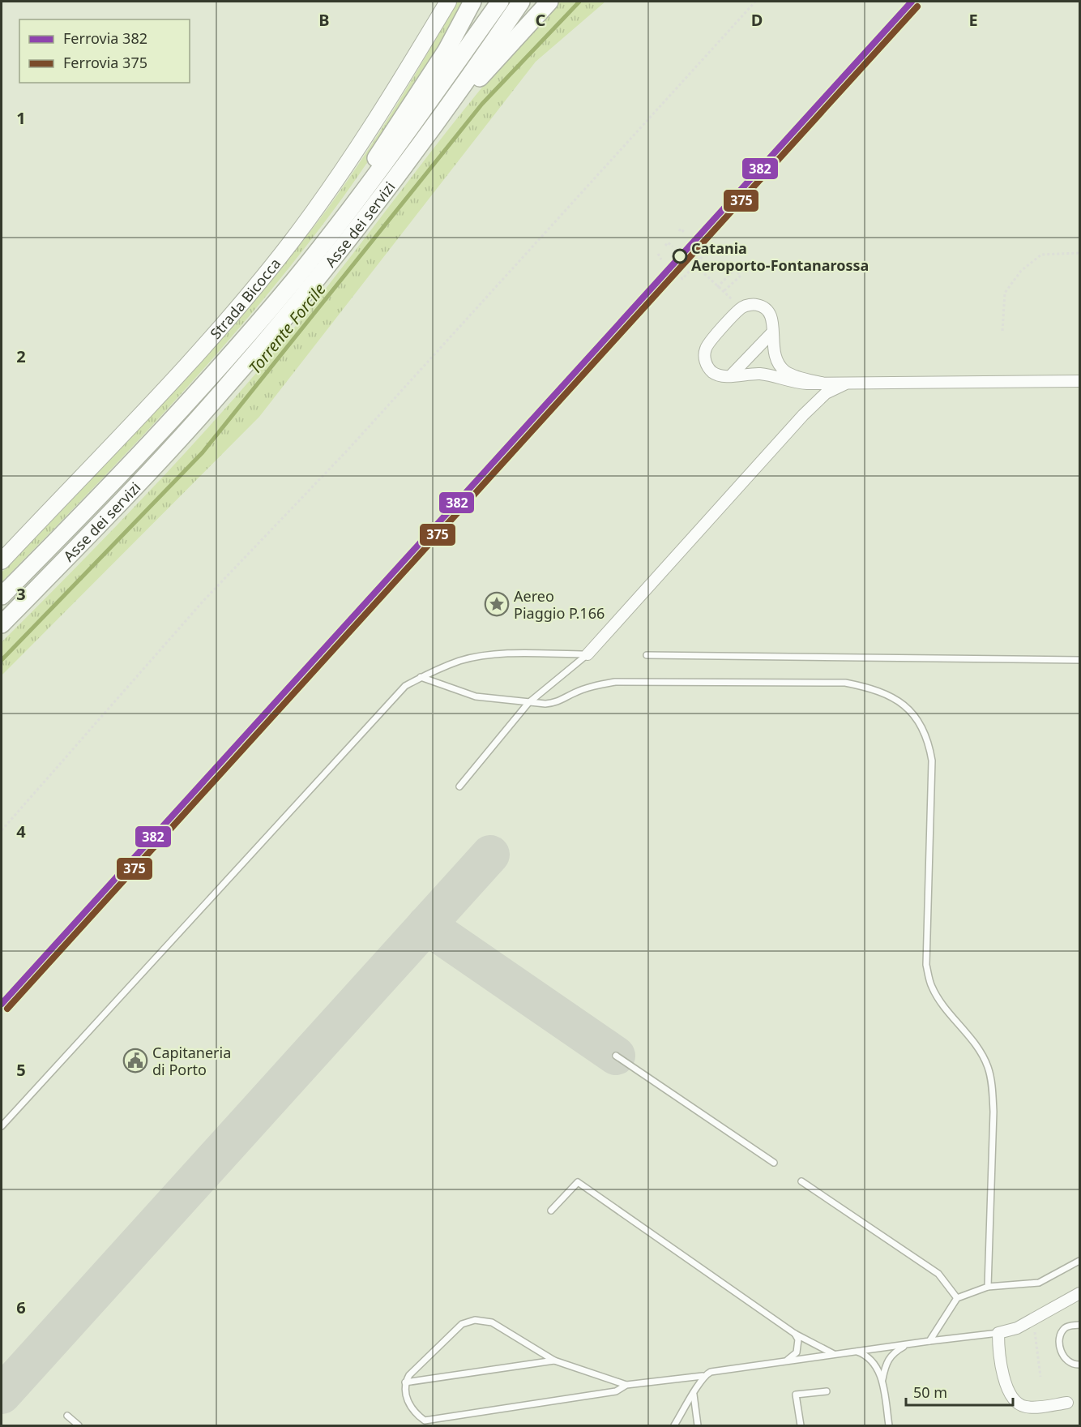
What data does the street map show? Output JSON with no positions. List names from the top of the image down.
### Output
{
  "streets": {
    "main road": ["Asse dei servizi", "Strada Bicocca"]
  },
  "water": ["Torrente Forcile"],
  "places": {
    "other": ["Catania Aeroporto-Fontanarossa"],
    "place": ["Aereo Piaggio P.166"],
    "public building": ["Capitaneria di Porto"]
  },
  "lines": ["rail line 382", "rail line 375"],
  "legend": ["Ferrovia 382", "Ferrovia 375"],
  "scale_bar": "50 m",
  "grid": {
    "columns": [
      "B",
      "C",
      "D",
      "E"
    ],
    "rows": [
      "1",
      "2",
      "3",
      "4",
      "5",
      "6"
    ]
  }
}
